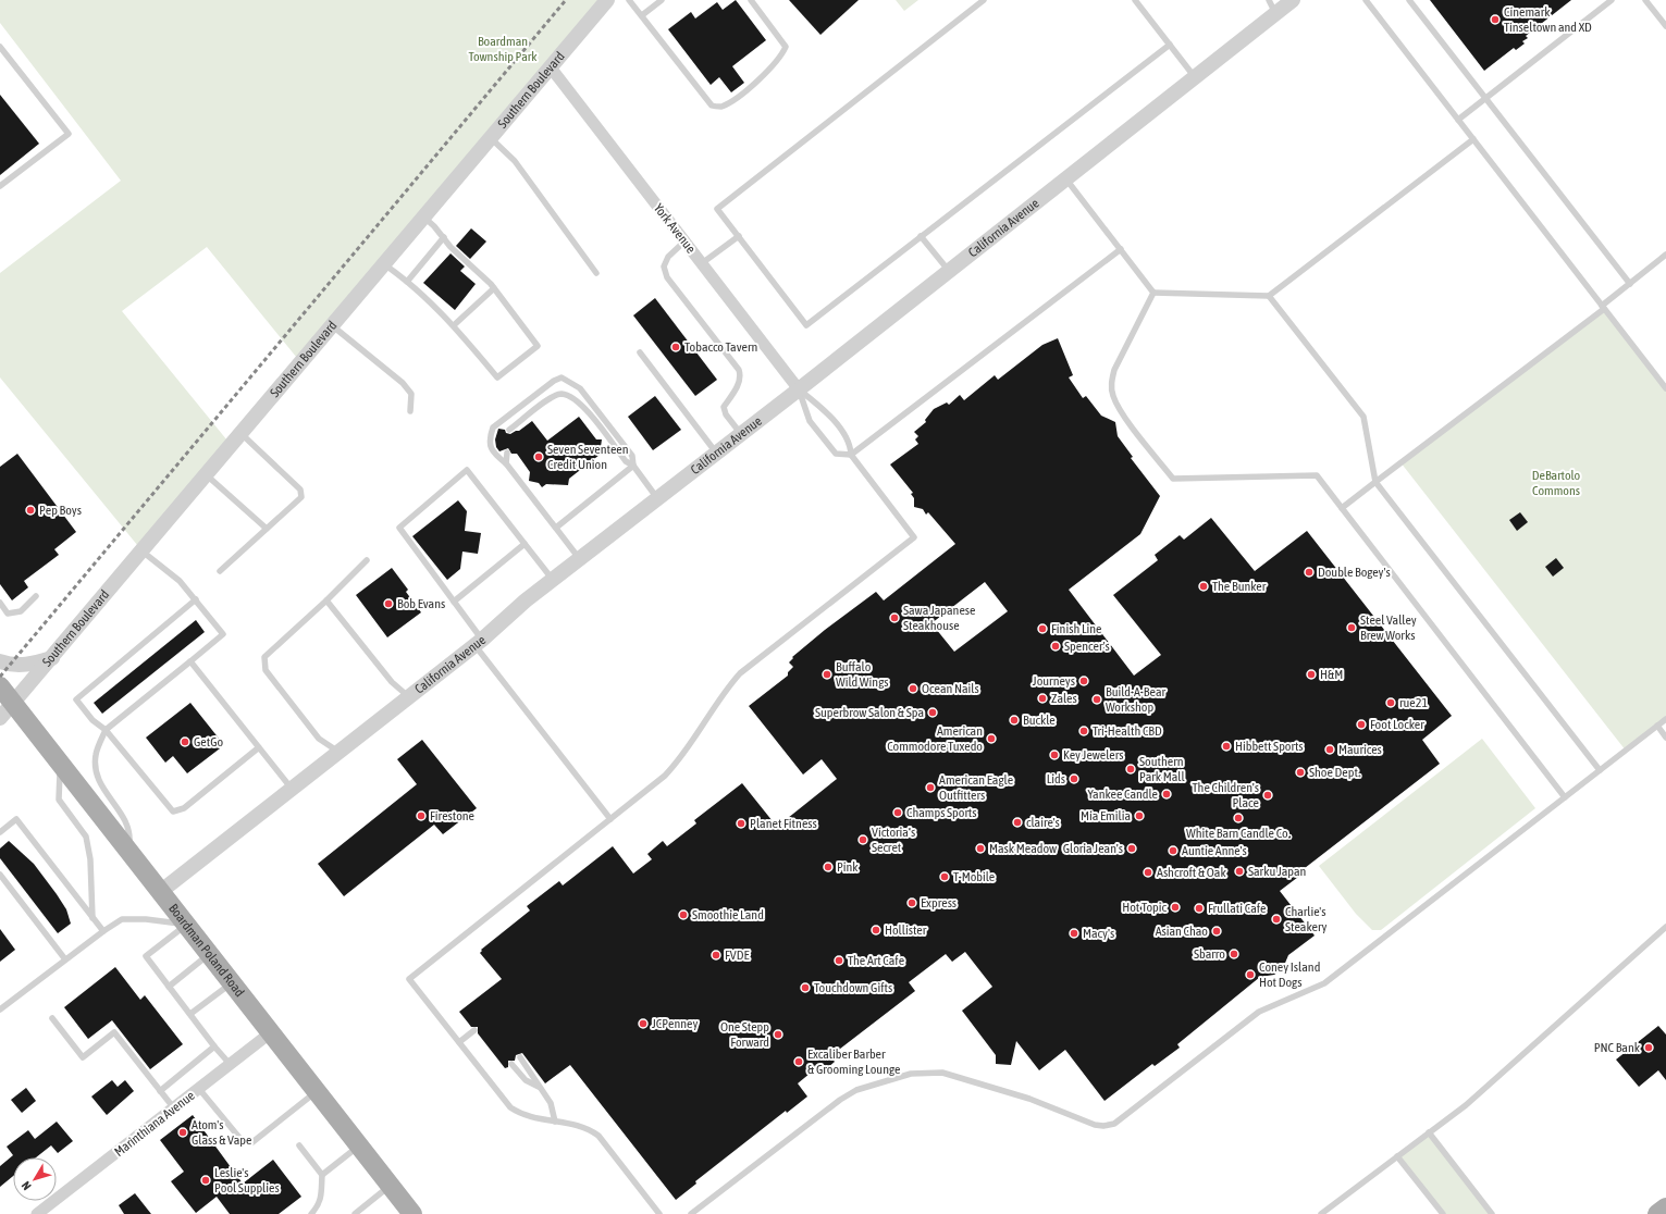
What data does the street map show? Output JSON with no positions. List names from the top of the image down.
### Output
{
  "streets": {
    "main road": ["Boardman Poland Road"],
    "street": [
      "Southern Boulevard",
      "York Avenue",
      "California Avenue",
      "Marinthiana Avenue"
    ]
  },
  "crossings": [
    ["Southern Boulevard", "York Avenue"],
    ["Southern Boulevard", "Boardman Poland Road"],
    ["York Avenue", "California Avenue"],
    ["California Avenue", "Boardman Poland Road"],
    ["Boardman Poland Road", "Marinthiana Avenue"]
  ],
  "parks": ["Boardman Township Park", "DeBartolo Commons"],
  "places": [
    "Cinemark Tinseltown and XD",
    "Tobacco Tavern",
    "Seven Seventeen Credit Union",
    "Pep Boys",
    "Double Bogey's",
    "The Bunker",
    "Bob Evans",
    "Sawa Japanese Steakhouse",
    "Steel Valley Brew Works",
    "Finish Line",
    "Spencer's",
    "Buffalo Wild Wings",
    "H&M",
    "Journeys",
    "Ocean Nails",
    "Zales",
    "Build-A-Bear Workshop",
    "rue21",
    "Superbrow Salon & Spa",
    "Buckle",
    "Foot Locker",
    "Tri-Health CBD",
    "American Commodore Tuxedo",
    "GetGo",
    "Hibbett Sports",
    "Maurices",
    "Key Jewelers",
    "Southern Park Mall",
    "Shoe Dept.",
    "Lids",
    "American Eagle Outfitters",
    "Yankee Candle",
    "The Children's Place",
    "Champs Sports",
    "Firestone",
    "Mia Emilia",
    "White Barn Candle Co.",
    "claire's",
    "Planet Fitness",
    "Victoria's Secret",
    "Mask Meadow",
    "Gloria Jean's",
    "Auntie Anne's",
    "Pink",
    "Sarku Japan",
    "Ashcroft & Oak",
    "T-Mobile",
    "Express",
    "Hot Topic",
    "Frullati Cafe",
    "Smoothie Land",
    "Charlie's Steakery",
    "Hollister",
    "Asian Chao",
    "Macy's",
    "Sbarro",
    "FVDE",
    "The Art Cafe",
    "Coney Island Hot Dogs",
    "Touchdown Gifts",
    "JCPenney",
    "One Stepp Forward",
    "PNC Bank",
    "Excaliber Barber & Grooming Lounge",
    "Atom's Glass & Vape",
    "Leslie's Pool Supplies"
  ],
  "north": "bottom left"
}
